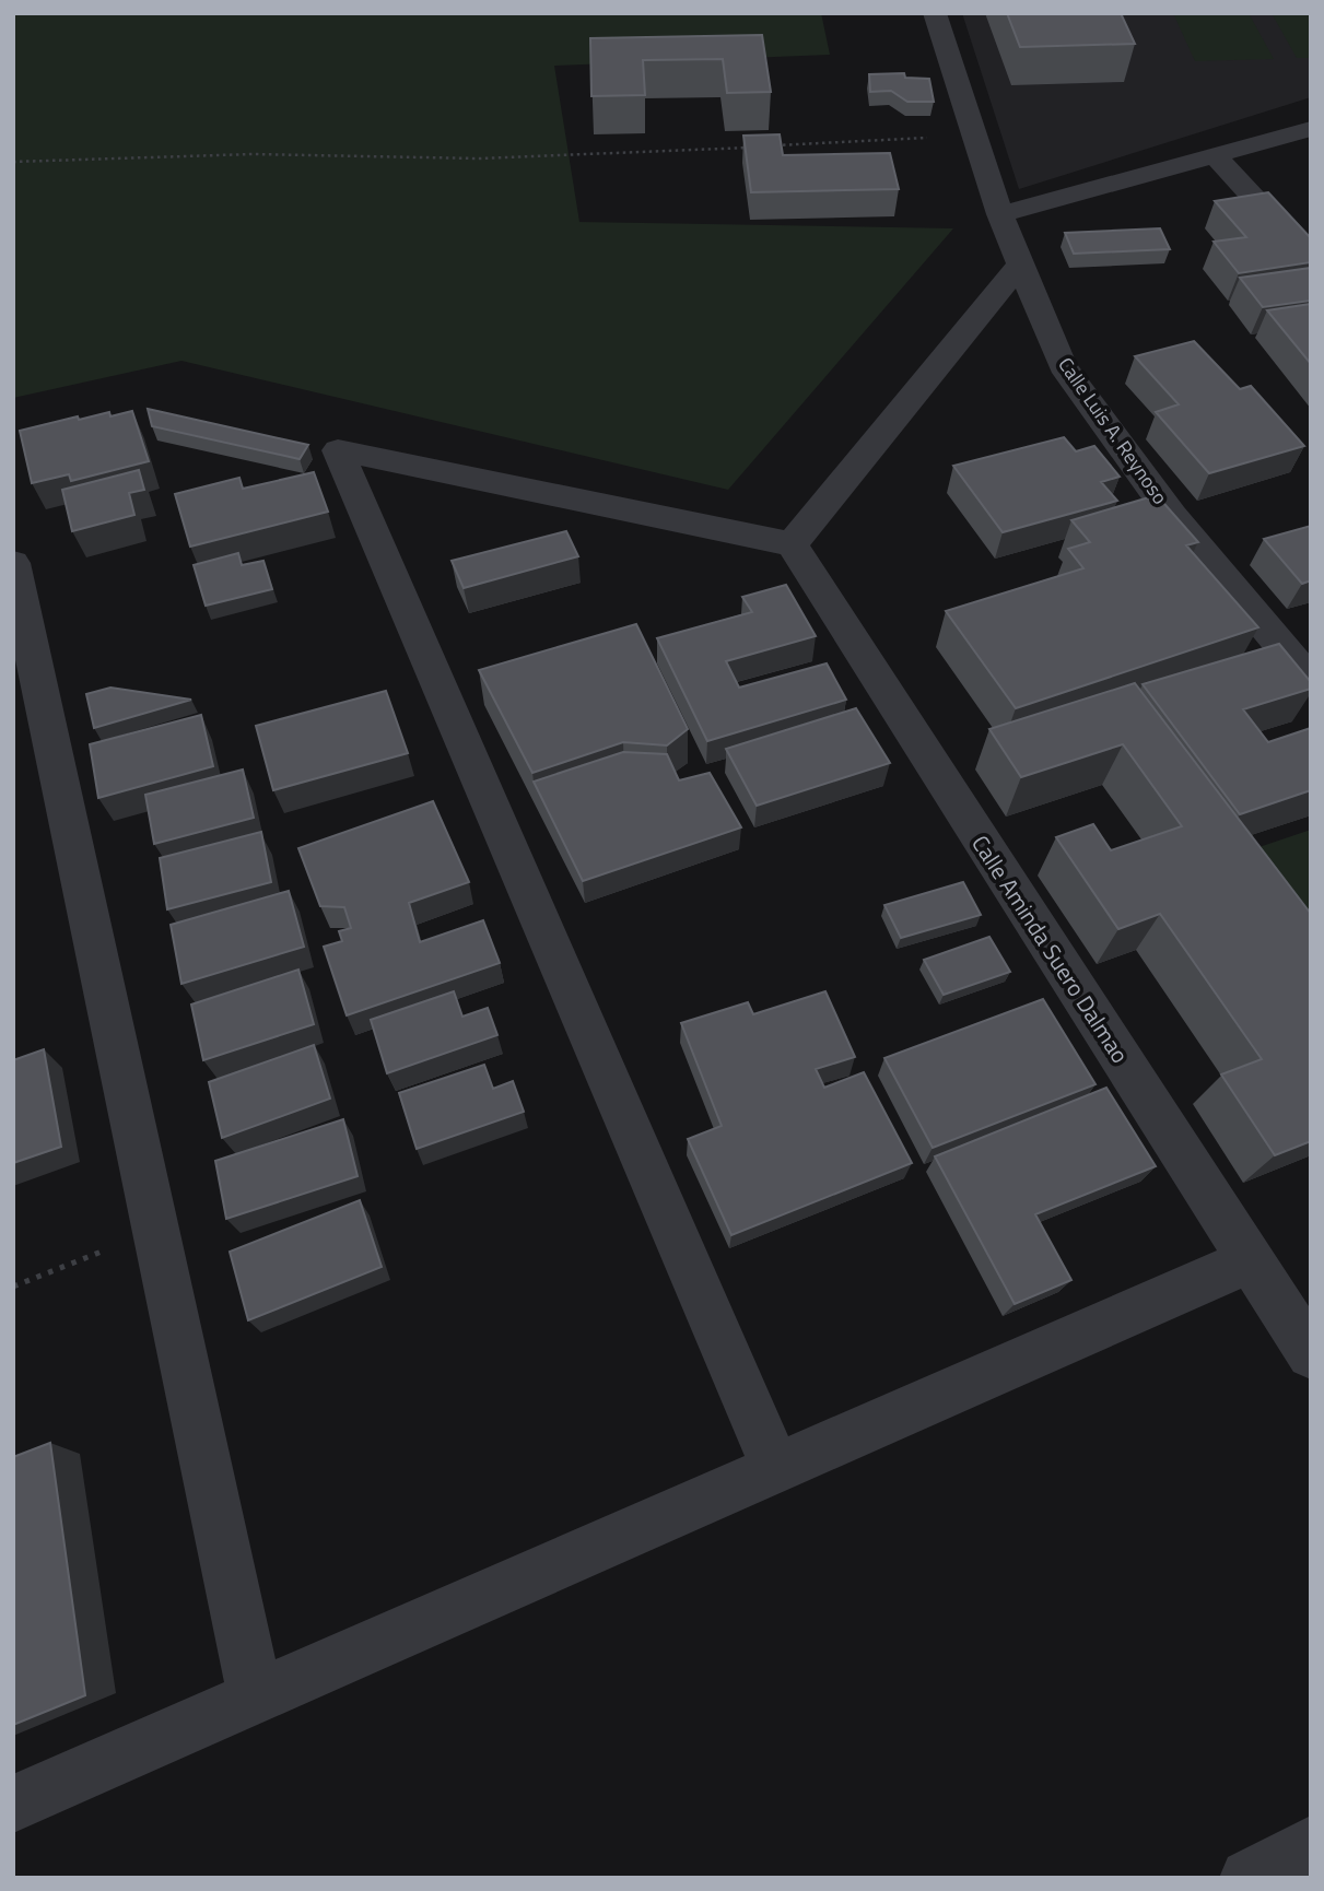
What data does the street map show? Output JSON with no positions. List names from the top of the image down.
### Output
{
  "streets": {
    "street": ["Calle Luis A. Reynoso", "Calle Aminda Suero Dalmao"]
  }
}
